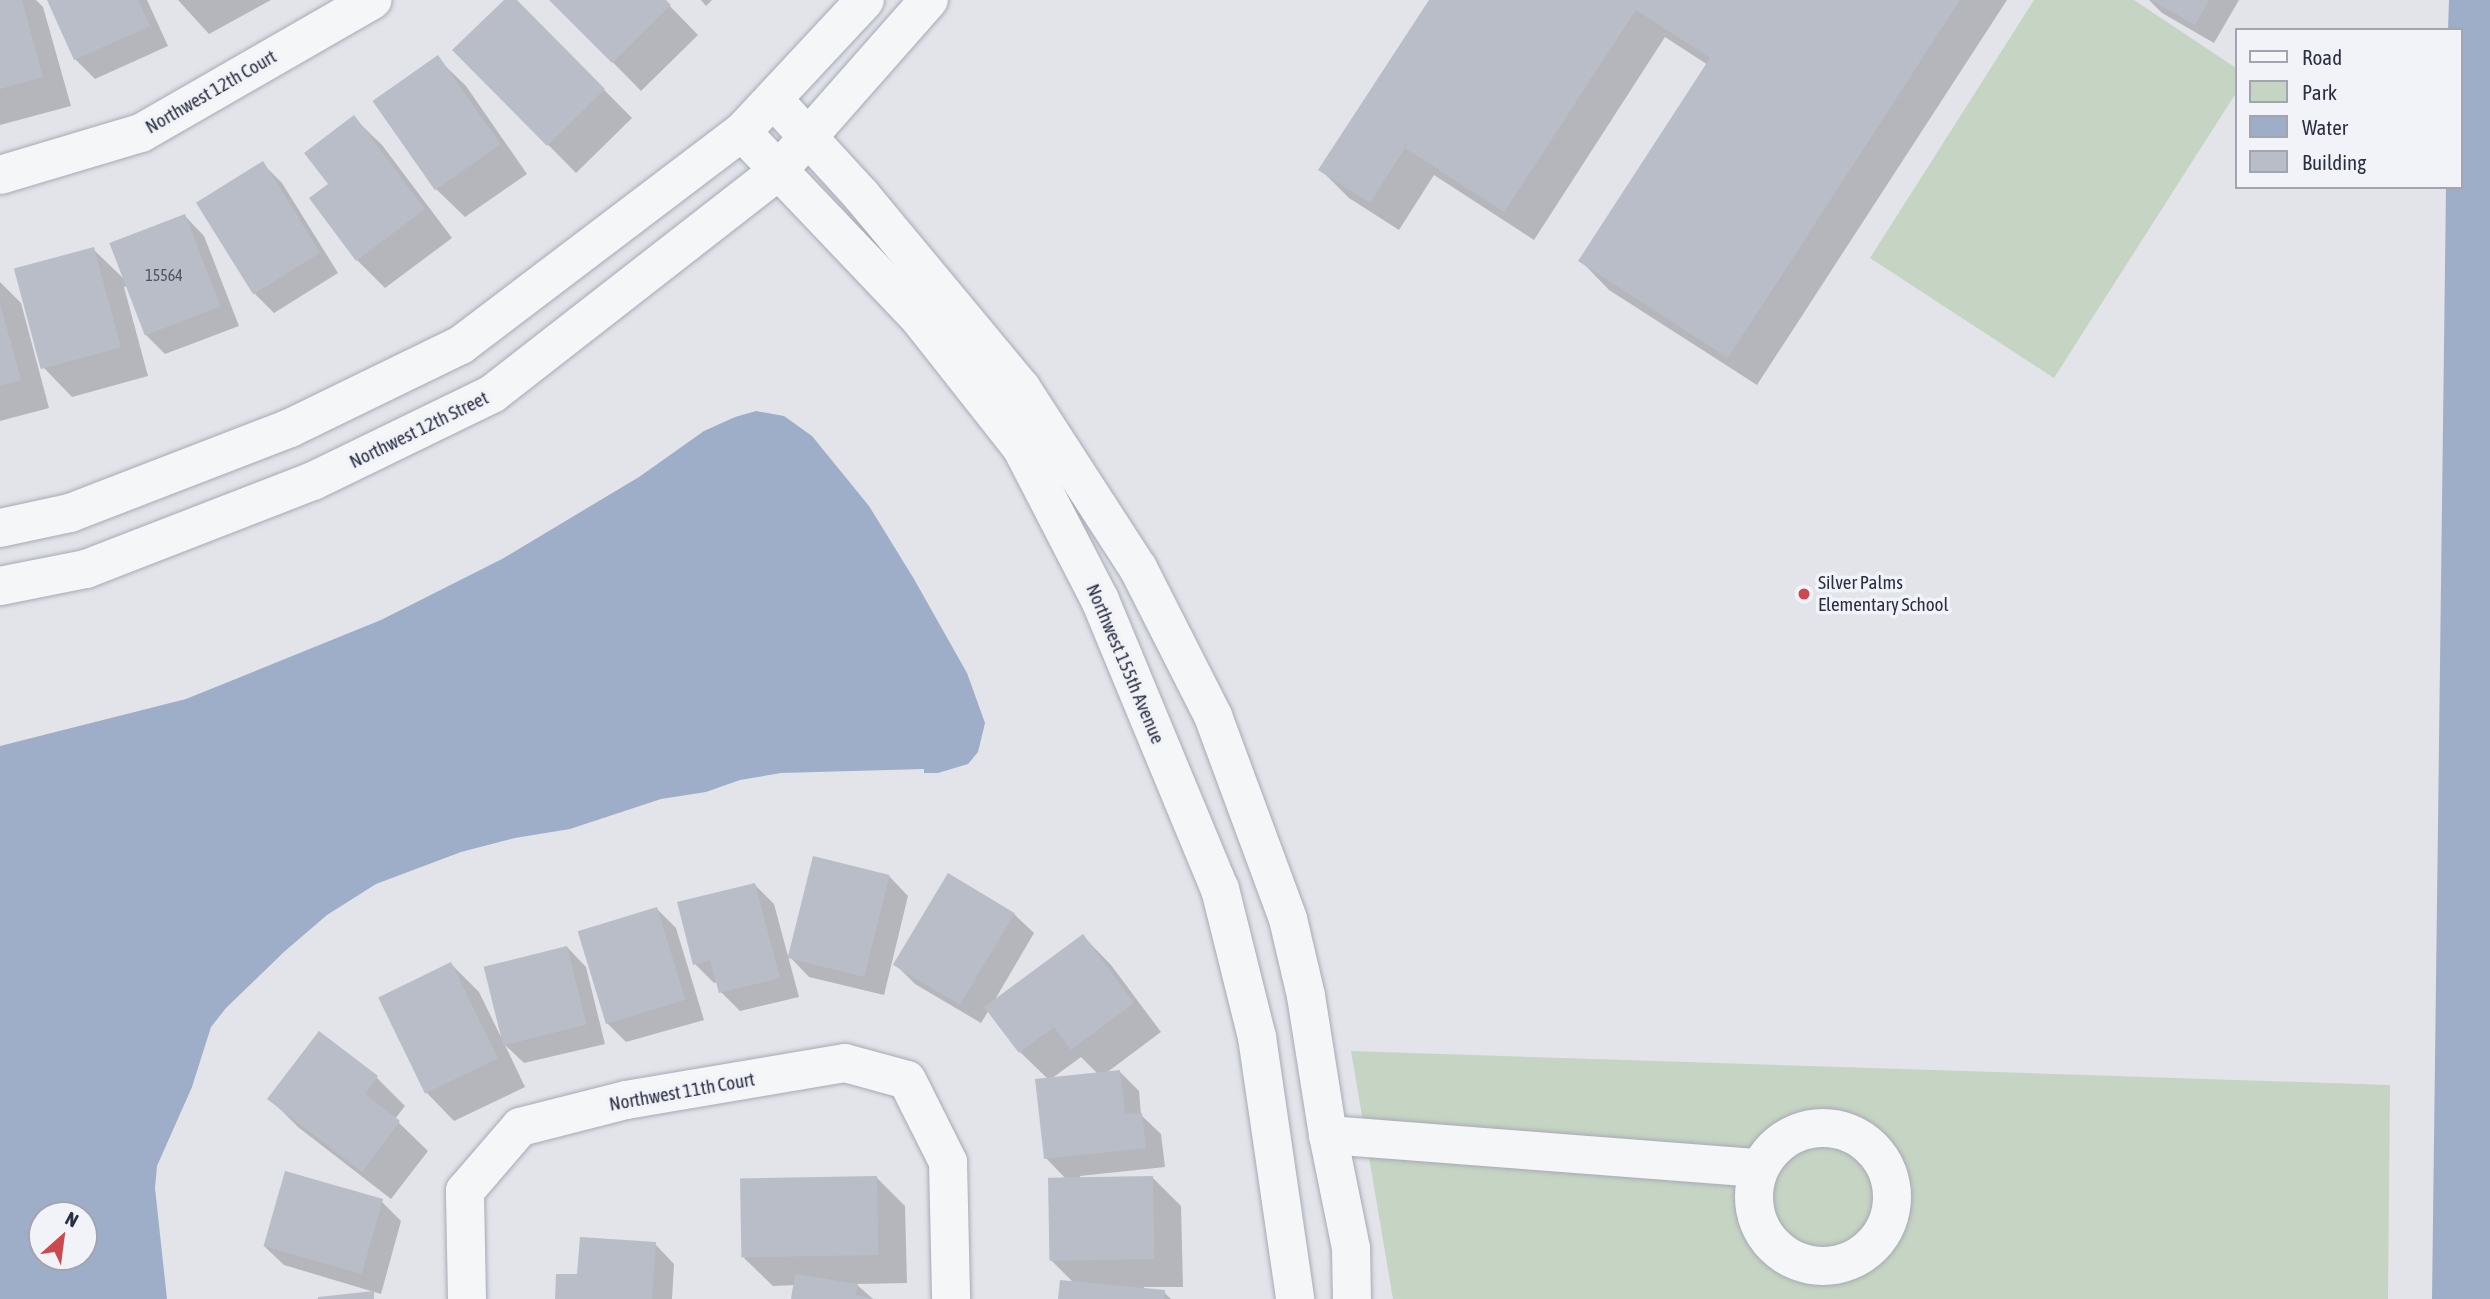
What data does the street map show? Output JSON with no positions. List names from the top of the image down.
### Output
{
  "streets": {
    "street": [
      "Northwest 12th Court",
      "Northwest 12th Street",
      "Northwest 155th Avenue",
      "Northwest 11th Court"
    ]
  },
  "crossings": [
    ["Northwest 12th Street", "Northwest 155th Avenue"]
  ],
  "places": ["Silver Palms Elementary School"],
  "house_numbers": ["15564"],
  "legend": [
    "Road",
    "Park",
    "Water",
    "Building"
  ],
  "north": "top right"
}
